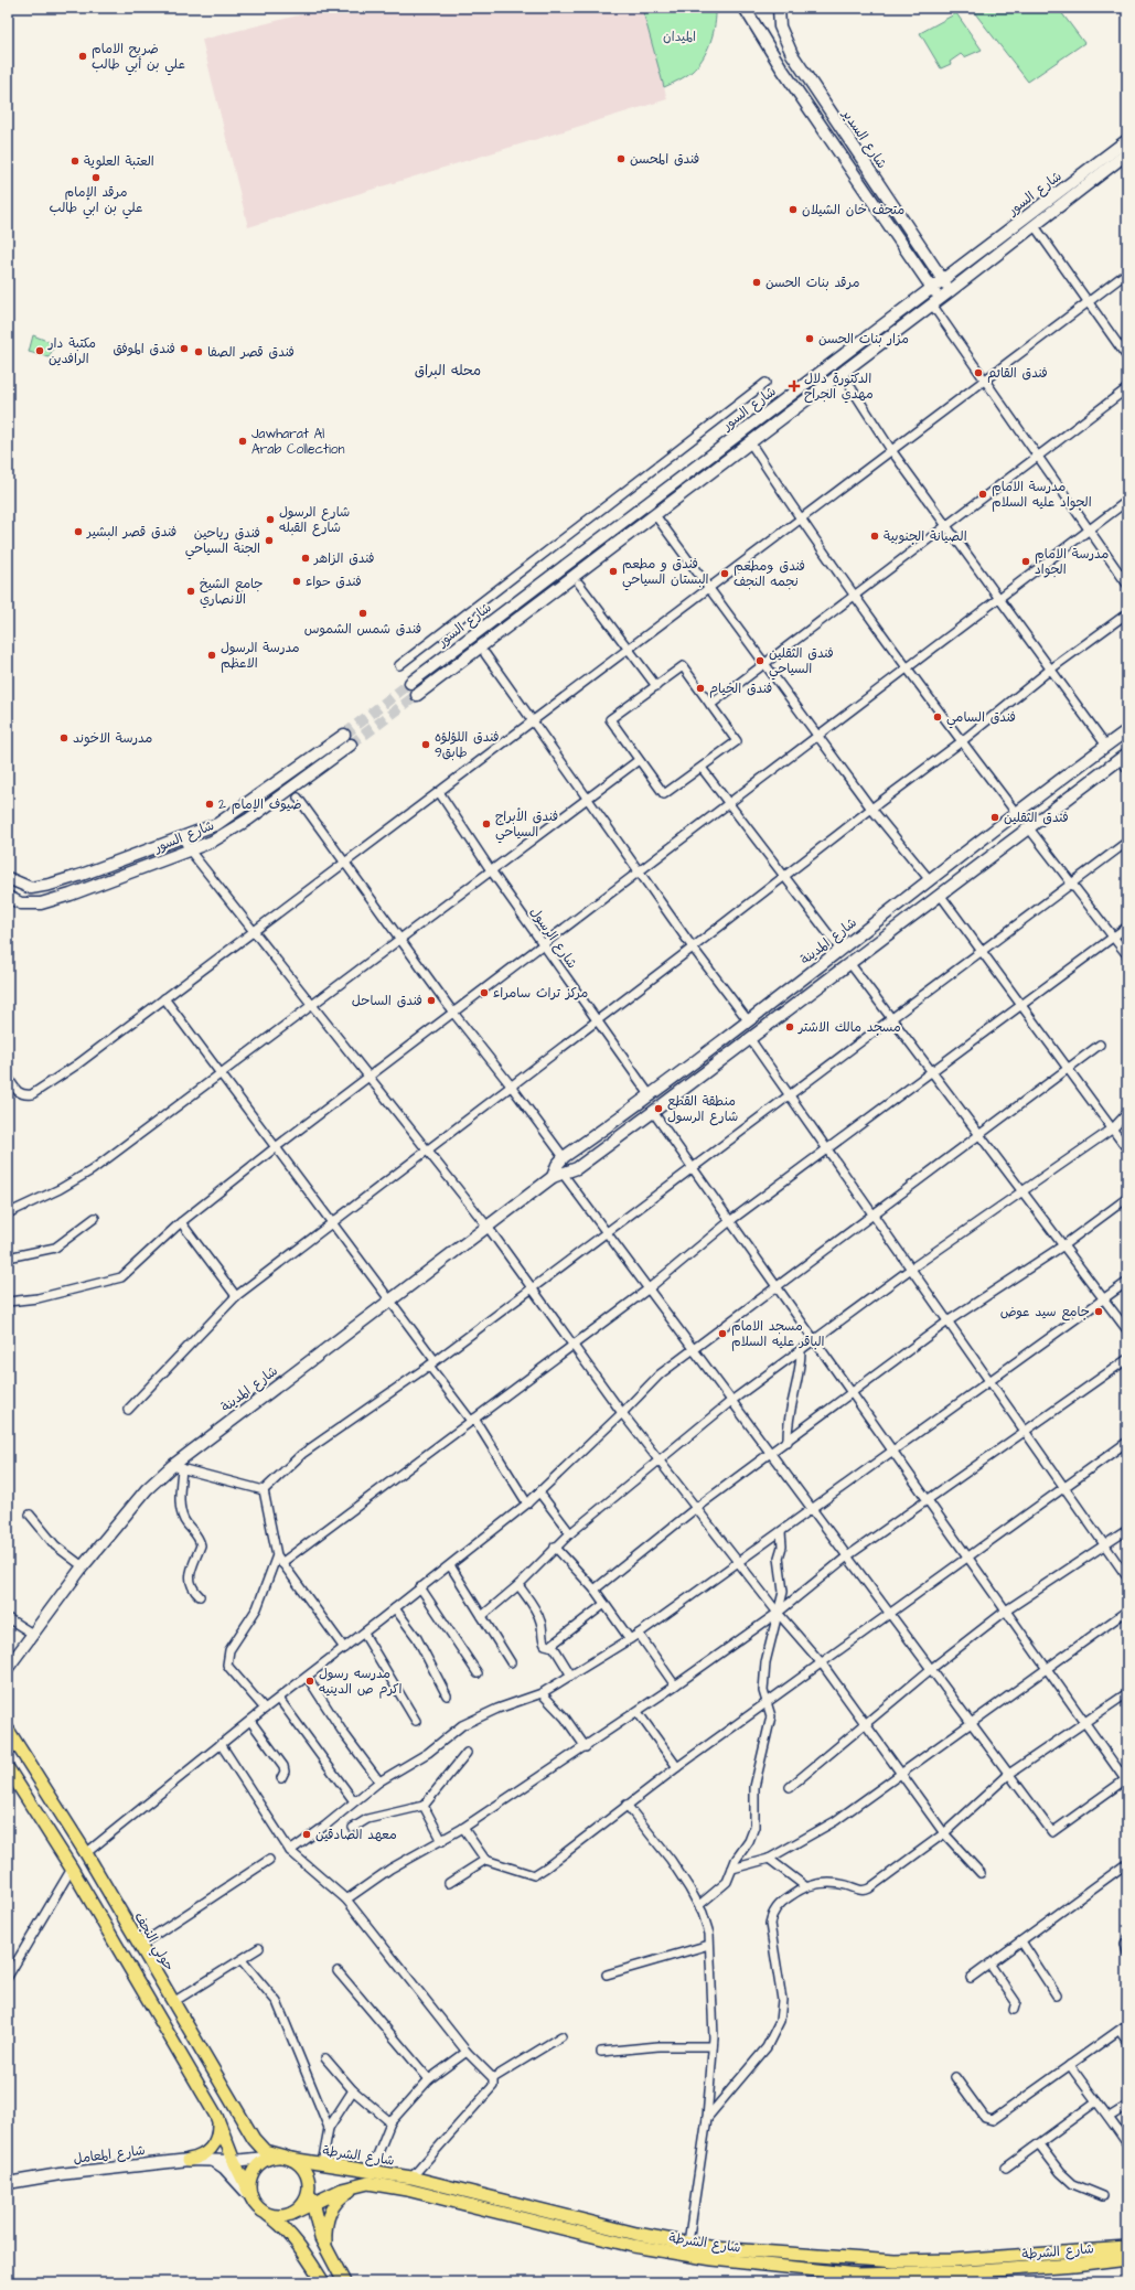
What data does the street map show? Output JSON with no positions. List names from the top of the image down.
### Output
{
  "streets": {
    "main road": [
      "شارع السدير",
      "شارع السور",
      "شارع المدينة",
      "حولي النجف",
      "شارع المعامل",
      "شارع الشرطة"
    ],
    "street": ["شارع الرسول"]
  },
  "crossings": [
    ["شارع السدير", "شارع السور"],
    ["شارع الرسول", "شارع المدينة"],
    ["حولي النجف", "شارع المعامل"],
    ["حولي النجف", "شارع الشرطة"],
    ["شارع المعامل", "شارع الشرطة"]
  ],
  "districts": ["محله البراق"],
  "parks": ["الميدان"],
  "places": {
    "other": [
      "ضريح الامام علي بن أبي طالب",
      "فندق المحسن",
      "العتبة العلوية",
      "مرقد الإمام علي بن ابي طالب",
      "متحف خان الشيلان",
      "مرقد بنات الحسن",
      "مزار بنات الحسن",
      "فندق الموفق",
      "مكتبة دار الرافدين",
      "فندق قصر الصفا",
      "فندق القائم",
      "Jawharat Al Arab Collection",
      "مدرسة الامام الجواد عليه السلام",
      "شارع الرسول شارع القبله",
      "فندق قصر البشير",
      "الصيانة الجنوبية",
      "فندق رياحين الجنة السياحي",
      "فندق الزاهر",
      "مدرسة الامام الجواد",
      "فندق و مطعم البستان السياحي",
      "فندق ومطعم نجمه النجف",
      "فندق حواء",
      "جامع الشيخ الانصاري",
      "فندق شمس الشموس",
      "مدرسة الرسول الاعظم",
      "فندق الثقلين السياحي",
      "فندق الخيام",
      "فندق السامي",
      "مدرسة الاخوند",
      "فندق اللؤلؤه 9طابق",
      "ضيوف الإمام 2",
      "فندق الثقلين",
      "فندق الأبراج السياحي",
      "مركز تراث سامراء",
      "فندق الساحل",
      "مسجد مالك الاشتر",
      "منطقة القطع شارع الرسول",
      "جامع سيد عوض",
      "مسجد الامام الباقر عليه السلام",
      "مدرسه رسول اکرم ص الدینیه",
      "معهد الصادقين"
    ],
    "health": ["الدكتورة دلال مهدي الجراح"]
  }
}
